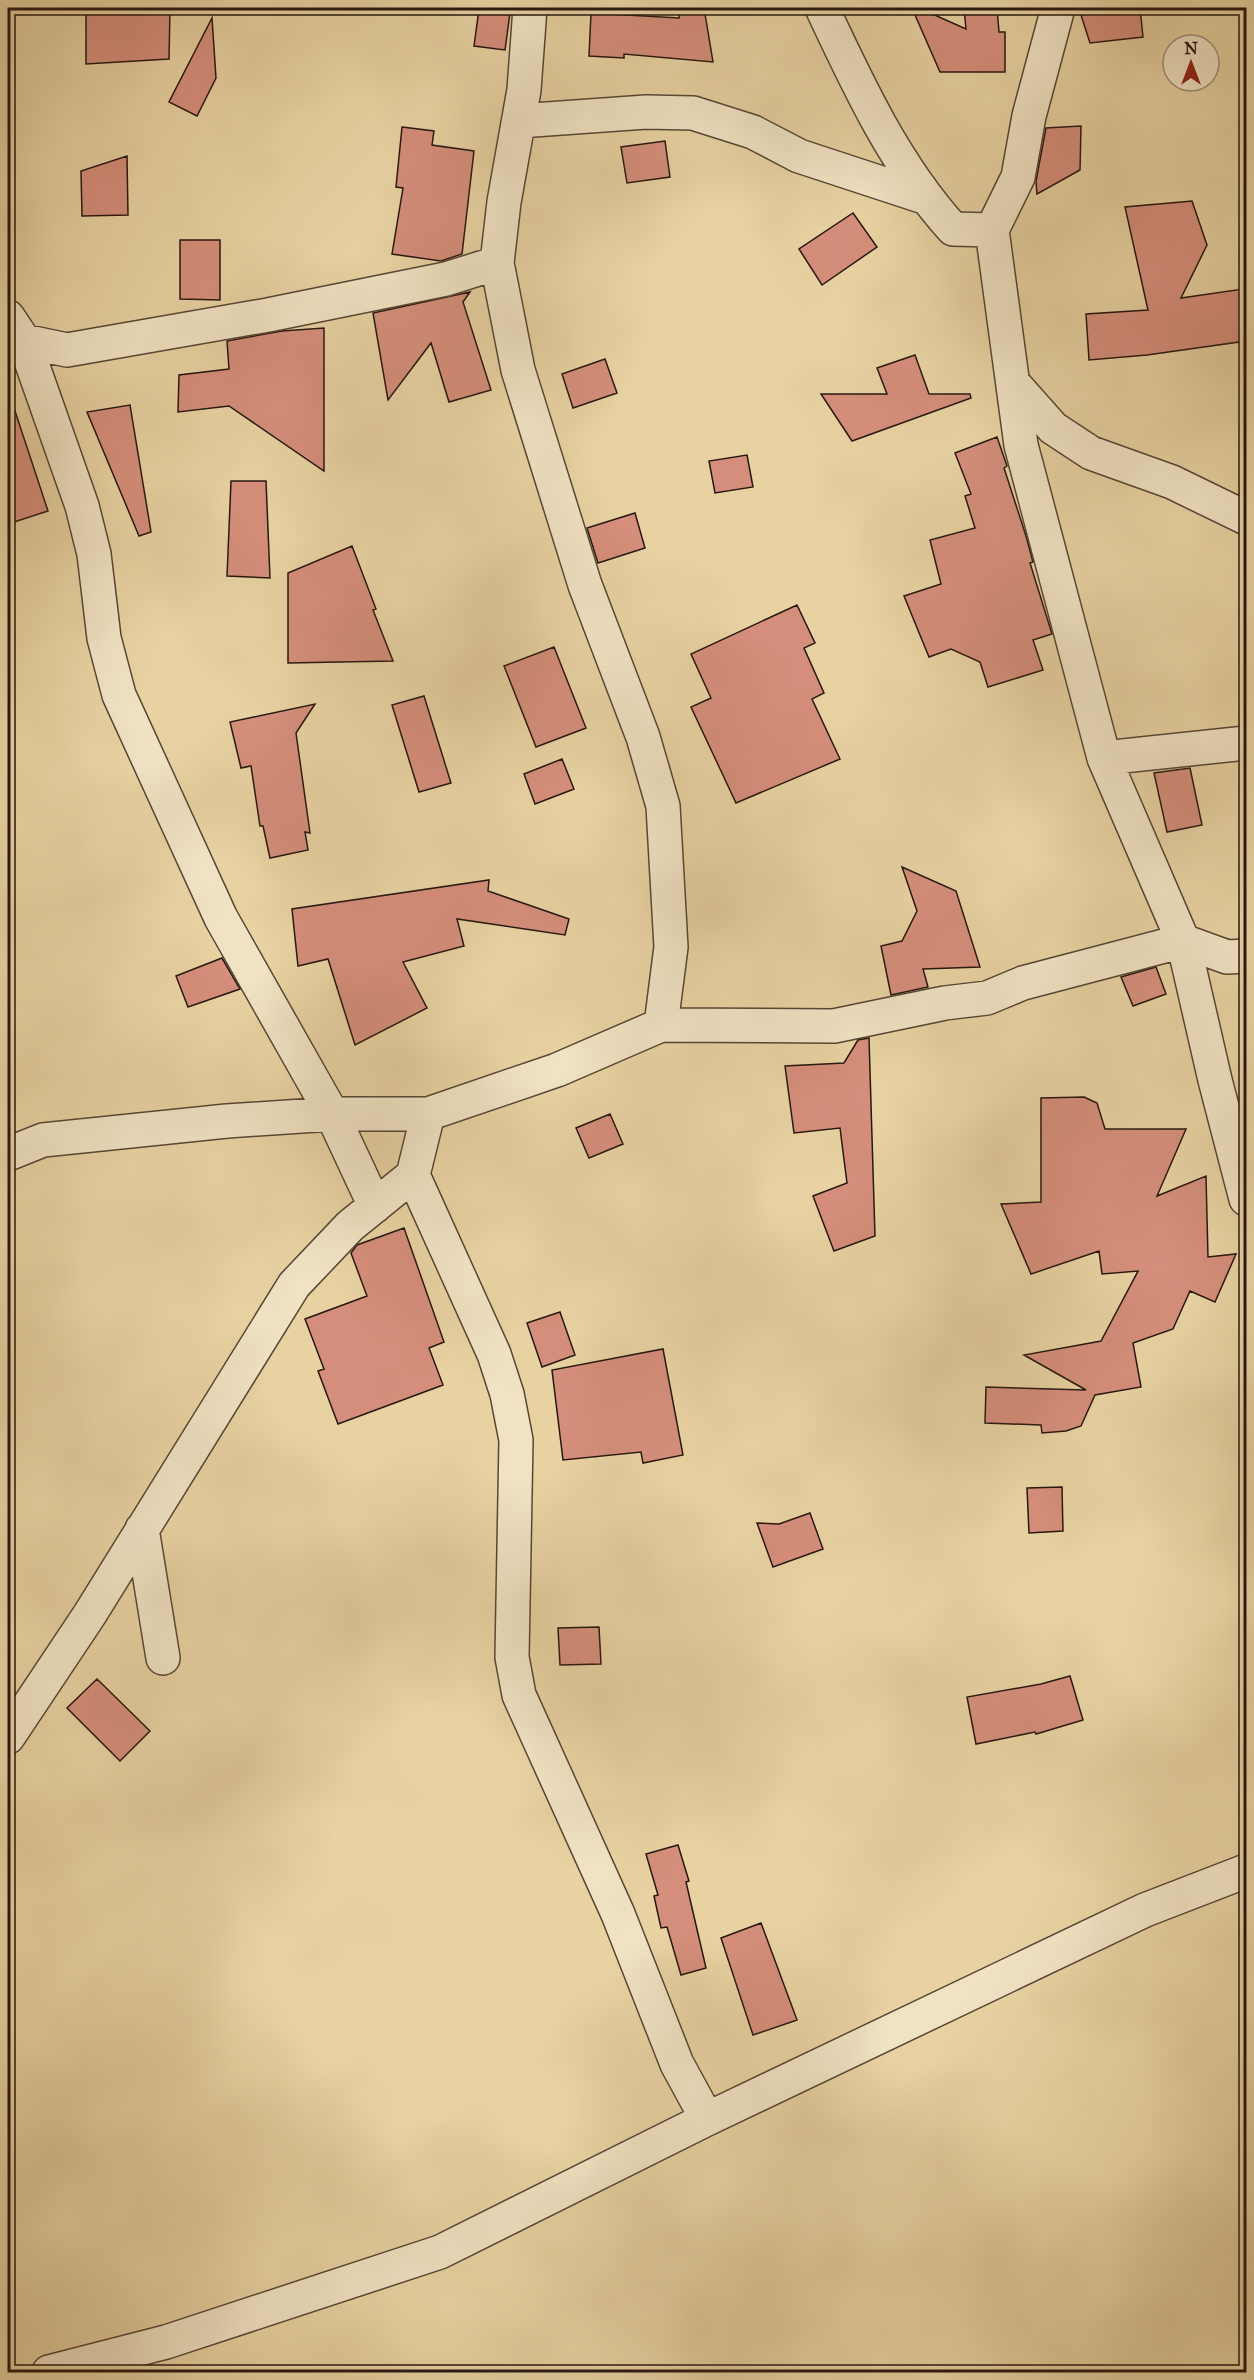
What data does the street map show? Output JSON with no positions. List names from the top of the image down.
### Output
{
  "north": "top"
}
